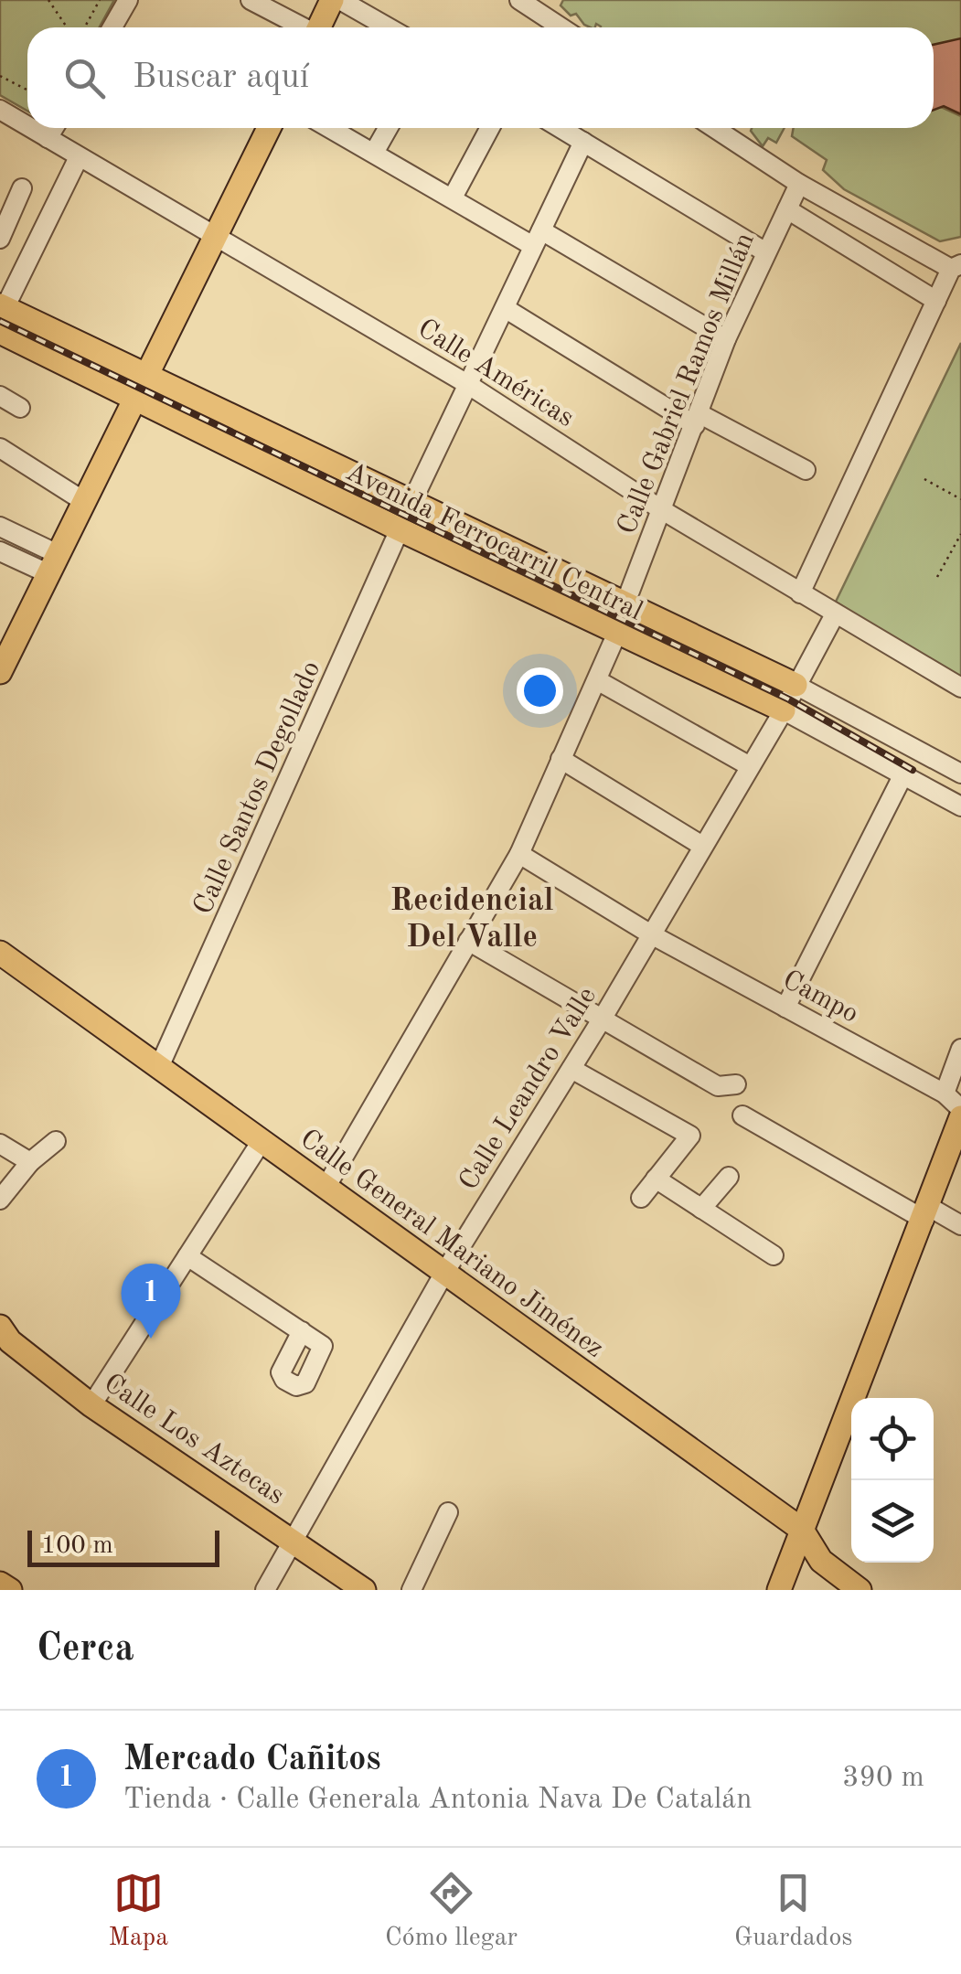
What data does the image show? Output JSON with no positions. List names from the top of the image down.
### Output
{
  "streets": {
    "main road": ["Avenida Ferrocarril Central", "Calle General Mariano Jiménez", "Calle Los Aztecas"],
    "street": [
      "Calle Américas",
      "Calle Gabriel Ramos Millán",
      "Calle Santos Degollado",
      "Campo",
      "Calle Leandro Valle"
    ]
  },
  "crossings": [
    ["Calle Américas", "Calle Gabriel Ramos Millán"],
    ["Calle Américas", "Calle Leandro Valle"],
    ["Calle Gabriel Ramos Millán", "Avenida Ferrocarril Central"],
    ["Avenida Ferrocarril Central", "Calle Santos Degollado"],
    ["Avenida Ferrocarril Central", "Calle Leandro Valle"],
    ["Calle Santos Degollado", "Calle General Mariano Jiménez"],
    ["Campo", "Calle Leandro Valle"],
    ["Calle Leandro Valle", "Calle General Mariano Jiménez"],
    ["Calle Leandro Valle", "Calle Los Aztecas"]
  ],
  "districts": ["Recidencial Del Valle"],
  "scale_bar": "100 m",
  "page": {
    "search": "Buscar aquí",
    "pins": "1",
    "scale": "100 m",
    "heading": "Cerca",
    "list": [
      {
        "mark": "1",
        "name": "Mercado Cañitos",
        "note": "Tienda · Calle Generala Antonia Nava De Catalán",
        "value": "390 m"
      }
    ],
    "nav": ["Mapa", "Cómo llegar", "Guardados"]
  }
}
